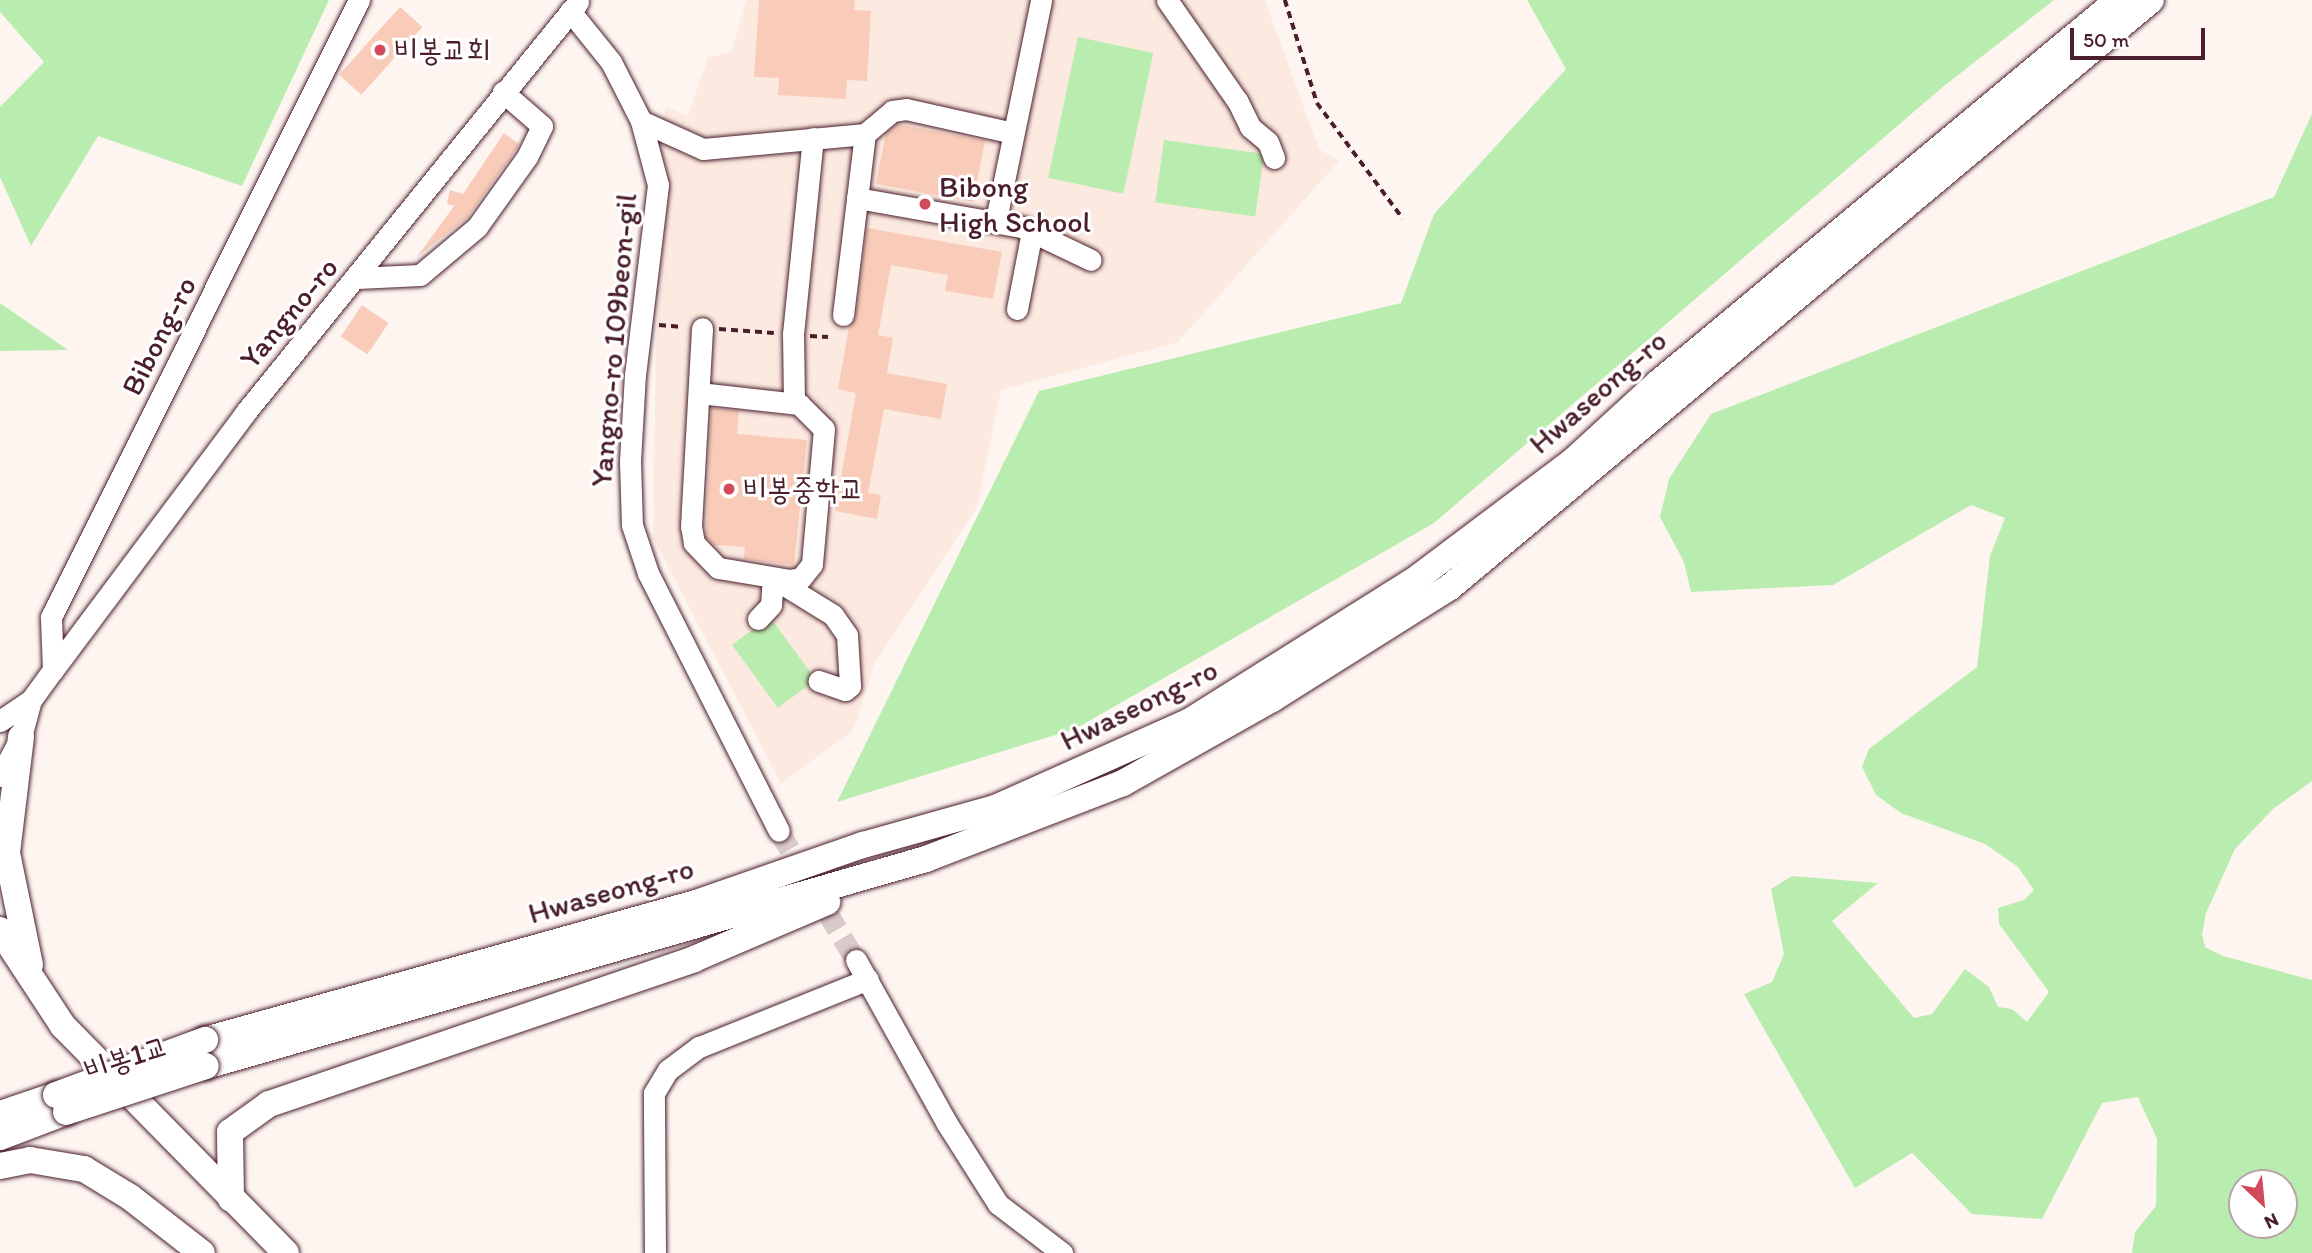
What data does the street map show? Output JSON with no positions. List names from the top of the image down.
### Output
{
  "streets": {
    "main road": ["Hwaseong-ro", "비봉1교"],
    "street": ["Yangno-ro", "Bibong-ro", "Yangno-ro 109beon-gil"]
  },
  "crossings": [
    ["Yangno-ro", "Bibong-ro"],
    ["Yangno-ro", "Yangno-ro 109beon-gil"],
    ["Hwaseong-ro", "비봉1교"]
  ],
  "places": ["비봉교회", "Bibong High School", "비봉중학교"],
  "scale_bar": "50 m",
  "north": "bottom right"
}
